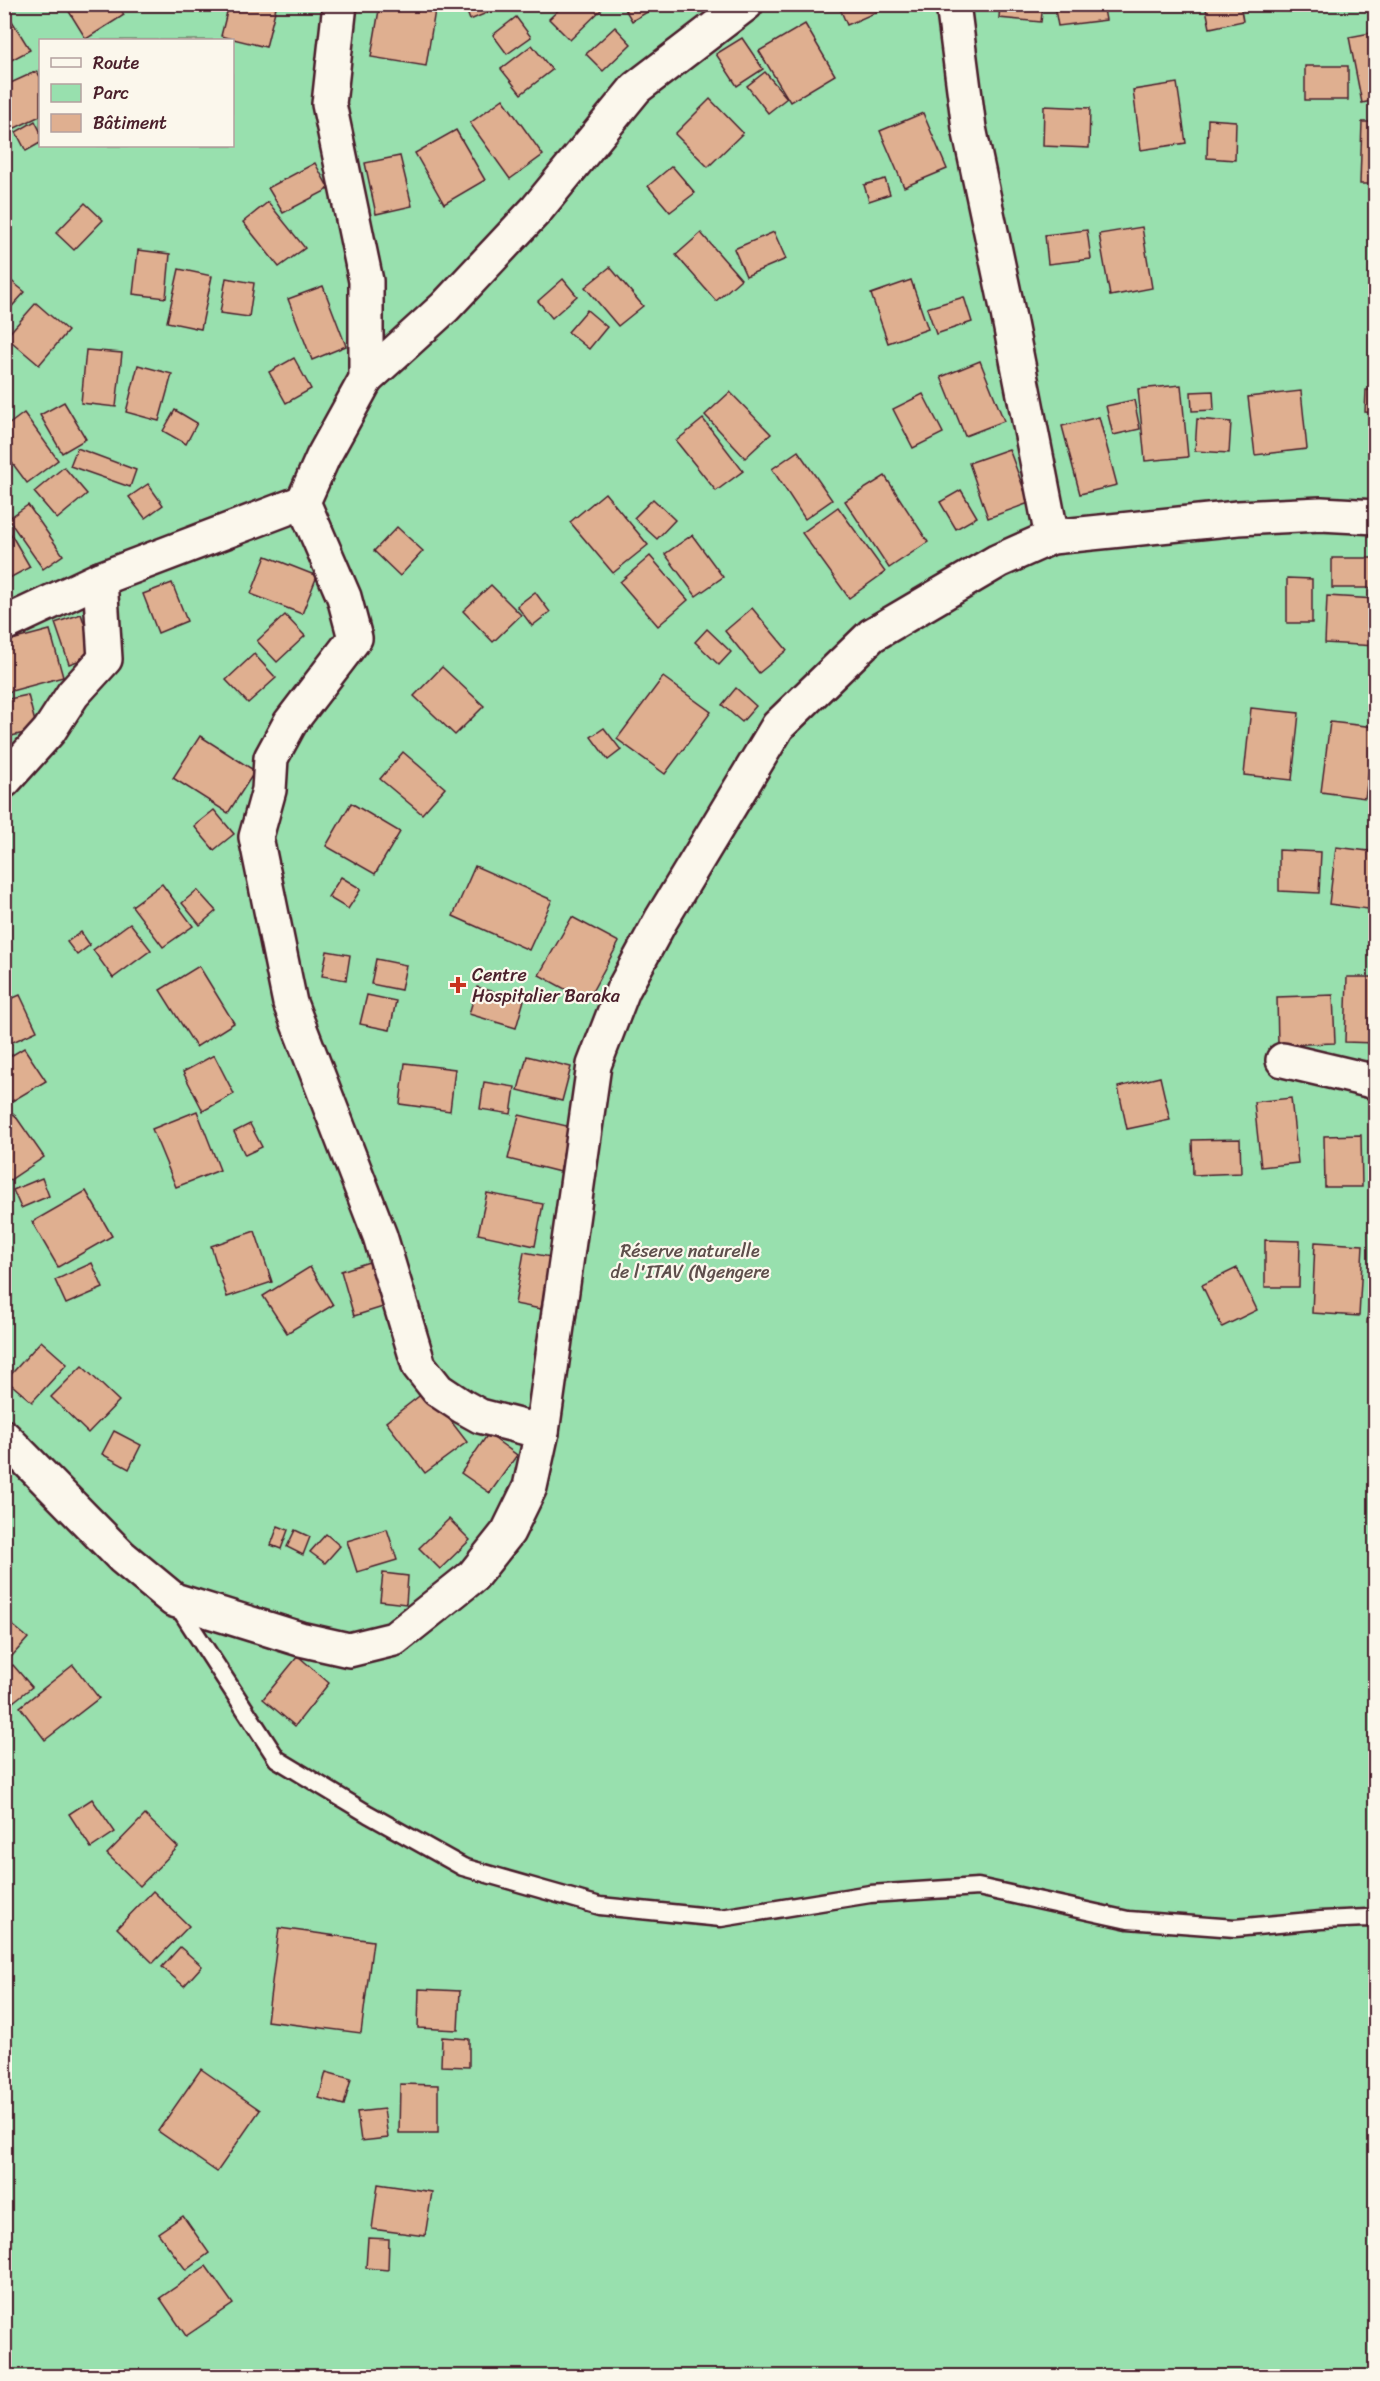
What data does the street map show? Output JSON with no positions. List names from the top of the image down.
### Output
{
  "parks": ["Réserve naturelle de l'ITAV (Ngengere"],
  "places": {
    "health": ["Centre Hospitalier Baraka"]
  },
  "legend": ["Route", "Parc", "Bâtiment"]
}
